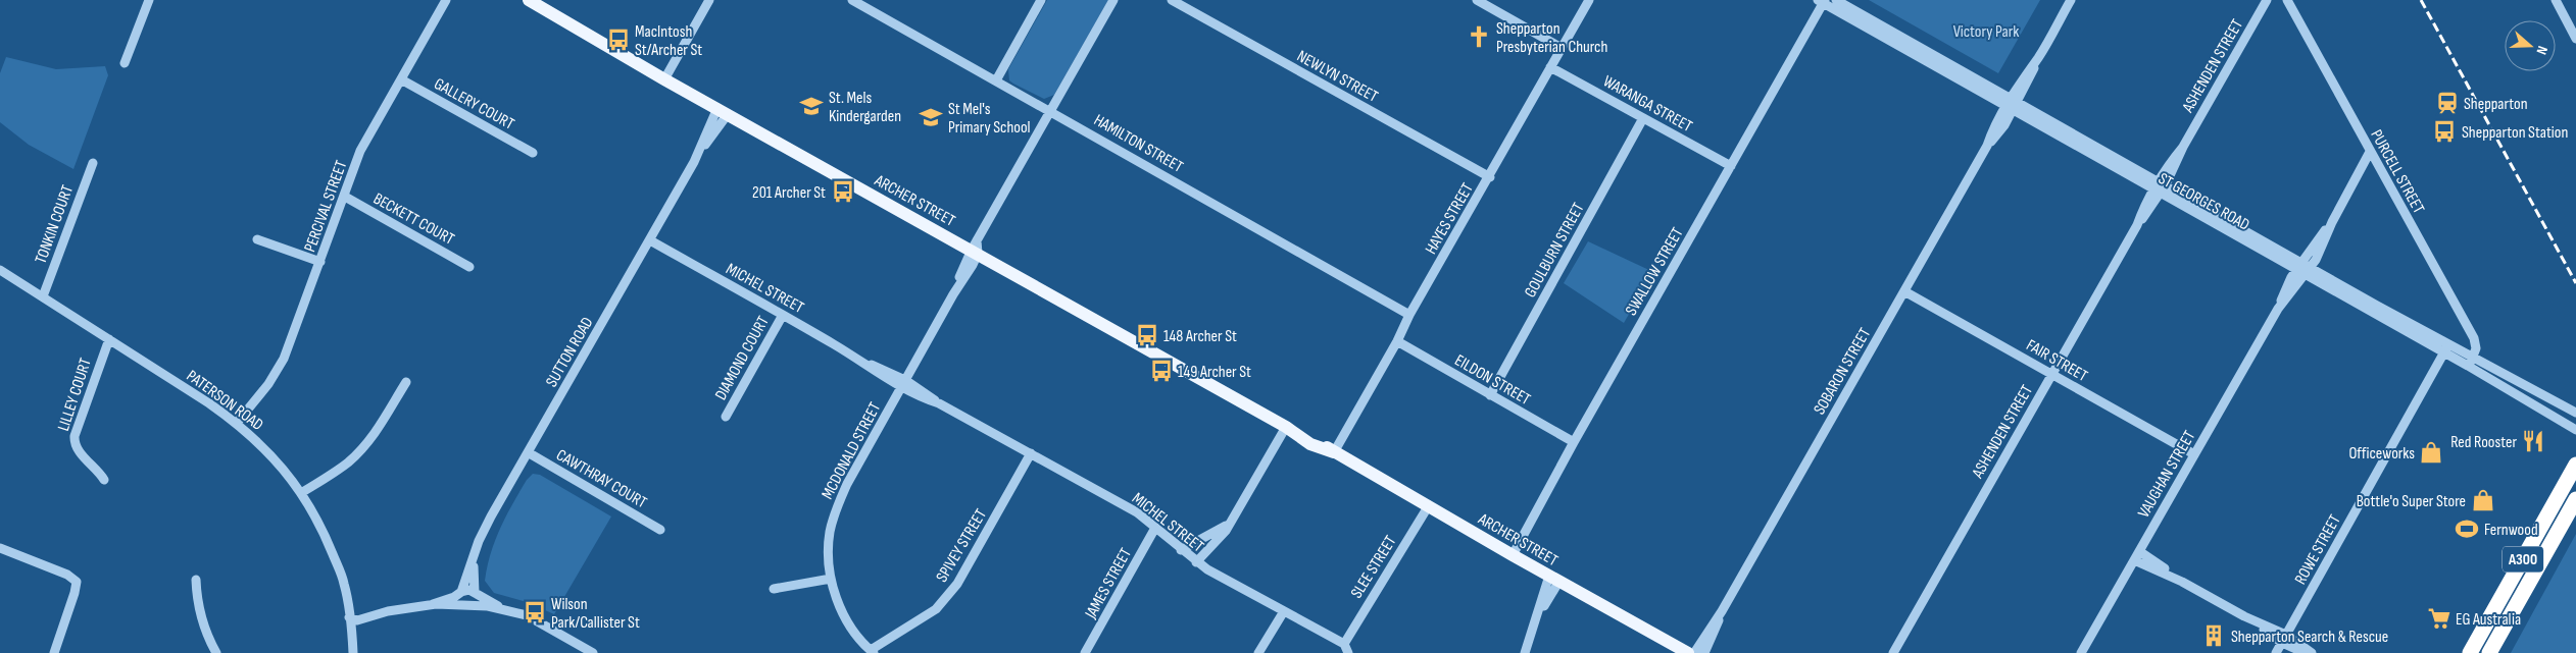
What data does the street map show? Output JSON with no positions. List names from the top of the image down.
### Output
{
  "streets": {
    "highway": ["A300"],
    "main road": ["ARCHER STREET"],
    "street": [
      "ASHENDEN STREET",
      "NEWLYN STREET",
      "GALLERY COURT",
      "WARANGA STREET",
      "HAMILTON STREET",
      "PURCELL STREET",
      "ST GEORGES ROAD",
      "PERCIVAL STREET",
      "BECKETT COURT",
      "HAYES STREET",
      "TONKIN COURT",
      "GOULBURN STREET",
      "SWALLOW STREET",
      "MICHEL STREET",
      "SUTTON ROAD",
      "DIAMOND COURT",
      "FAIR STREET",
      "SOBARON STREET",
      "EILDON STREET",
      "LILLEY COURT",
      "PATERSON ROAD",
      "MCDONALD STREET",
      "VAUGHAN STREET",
      "CAWTHRAY COURT",
      "SPIVEY STREET",
      "ROWE STREET",
      "SLEE STREET",
      "JAMES STREET"
    ]
  },
  "crossings": [
    ["ASHENDEN STREET", "ST GEORGES ROAD"],
    ["ASHENDEN STREET", "FAIR STREET"],
    ["NEWLYN STREET", "HAYES STREET"],
    ["GALLERY COURT", "PERCIVAL STREET"],
    ["WARANGA STREET", "HAYES STREET"],
    ["WARANGA STREET", "GOULBURN STREET"],
    ["WARANGA STREET", "SWALLOW STREET"],
    ["HAMILTON STREET", "HAYES STREET"],
    ["HAMILTON STREET", "MCDONALD STREET"],
    ["PURCELL STREET", "ST GEORGES ROAD"],
    ["PURCELL STREET", "VAUGHAN STREET"],
    ["ARCHER STREET", "HAYES STREET"],
    ["ARCHER STREET", "SWALLOW STREET"],
    ["ARCHER STREET", "SUTTON ROAD"],
    ["ARCHER STREET", "SOBARON STREET"],
    ["ARCHER STREET", "MCDONALD STREET"],
    ["ARCHER STREET", "SLEE STREET"],
    ["ST GEORGES ROAD", "SWALLOW STREET"],
    ["ST GEORGES ROAD", "SOBARON STREET"],
    ["ST GEORGES ROAD", "VAUGHAN STREET"],
    ["ST GEORGES ROAD", "ROWE STREET"],
    ["PERCIVAL STREET", "BECKETT COURT"],
    ["PERCIVAL STREET", "PATERSON ROAD"],
    ["HAYES STREET", "EILDON STREET"],
    ["TONKIN COURT", "PATERSON ROAD"],
    ["GOULBURN STREET", "EILDON STREET"],
    ["SWALLOW STREET", "EILDON STREET"],
    ["MICHEL STREET", "SUTTON ROAD"],
    ["MICHEL STREET", "DIAMOND COURT"],
    ["MICHEL STREET", "MCDONALD STREET"],
    ["MICHEL STREET", "SPIVEY STREET"],
    ["MICHEL STREET", "SLEE STREET"],
    ["MICHEL STREET", "JAMES STREET"],
    ["SUTTON ROAD", "CAWTHRAY COURT"],
    ["FAIR STREET", "SOBARON STREET"],
    ["FAIR STREET", "VAUGHAN STREET"],
    ["LILLEY COURT", "PATERSON ROAD"],
    ["MCDONALD STREET", "SPIVEY STREET"]
  ],
  "parks": ["Victory Park"],
  "places": {
    "church": ["Shepparton Presbyterian Church"],
    "bus stop": [
      "MacIntosh St/Archer St",
      "Shepparton Station",
      "201 Archer St",
      "148 Archer St",
      "149 Archer St",
      "Wilson Park/Callister St"
    ],
    "station": ["Shepparton"],
    "school or university": ["St. Mels Kindergarden", "St Mel's Primary School"],
    "restaurant": ["Red Rooster"],
    "shop": ["Officeworks", "Bottle'o Super Store"],
    "sports": ["Fernwood"],
    "supermarket": ["EG Australia"],
    "building": ["Shepparton Search & Rescue"]
  },
  "north": "right"
}
